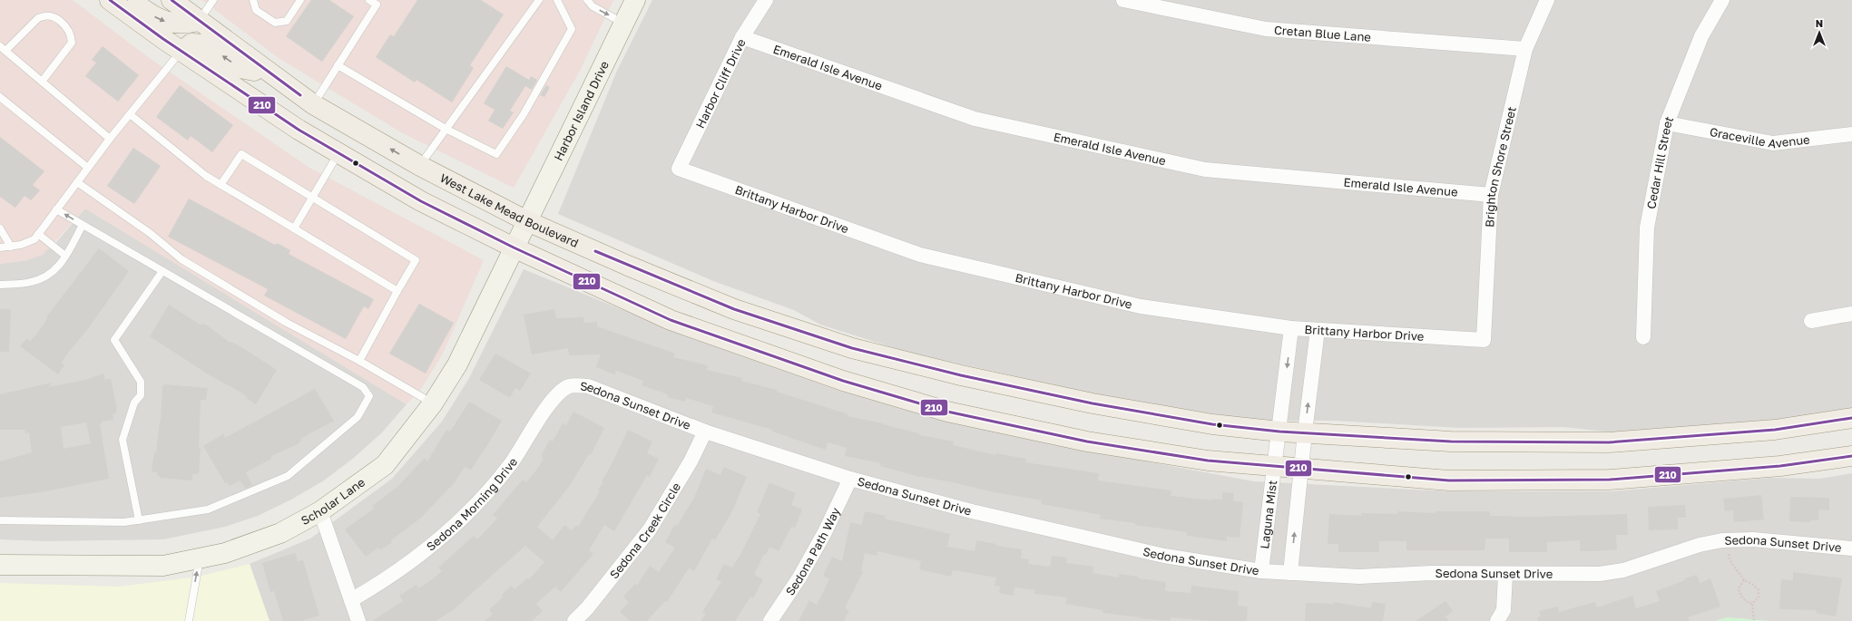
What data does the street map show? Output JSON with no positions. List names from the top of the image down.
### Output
{
  "streets": {
    "main road": ["West Lake Mead Boulevard"],
    "street": [
      "Cretan Blue Lane",
      "Emerald Isle Avenue",
      "Harbor Cliff Drive",
      "Harbor Island Drive",
      "Graceville Avenue",
      "Cedar Hill Street",
      "Brighton Shore Street",
      "Brittany Harbor Drive",
      "Sedona Sunset Drive",
      "Scholar Lane",
      "Sedona Morning Drive",
      "Laguna Mist",
      "Sedona Creek Circle",
      "Sedona Path Way"
    ]
  },
  "crossings": [
    ["Cretan Blue Lane", "Brighton Shore Street"],
    ["Emerald Isle Avenue", "Harbor Cliff Drive"],
    ["Emerald Isle Avenue", "Brighton Shore Street"],
    ["Harbor Cliff Drive", "Brittany Harbor Drive"],
    ["Harbor Island Drive", "West Lake Mead Boulevard"],
    ["Harbor Island Drive", "Scholar Lane"],
    ["Graceville Avenue", "Cedar Hill Street"],
    ["Brighton Shore Street", "Brittany Harbor Drive"],
    ["Brittany Harbor Drive", "Laguna Mist"],
    ["West Lake Mead Boulevard", "Scholar Lane"],
    ["West Lake Mead Boulevard", "Laguna Mist"],
    ["Sedona Sunset Drive", "Sedona Morning Drive"],
    ["Sedona Sunset Drive", "Laguna Mist"],
    ["Sedona Sunset Drive", "Sedona Creek Circle"],
    ["Sedona Sunset Drive", "Sedona Path Way"]
  ],
  "lines": ["transit line 210"],
  "north": "top"
}
